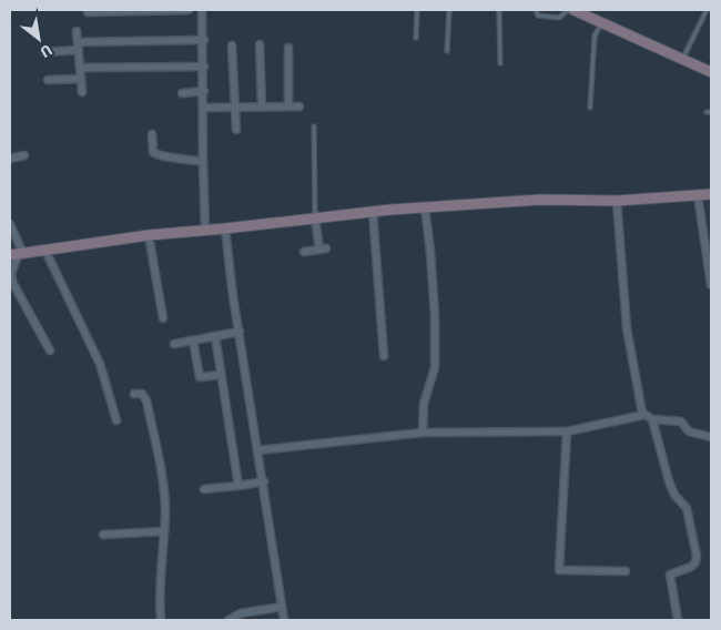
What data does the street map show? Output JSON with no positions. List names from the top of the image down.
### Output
{
  "north": "bottom right"
}
